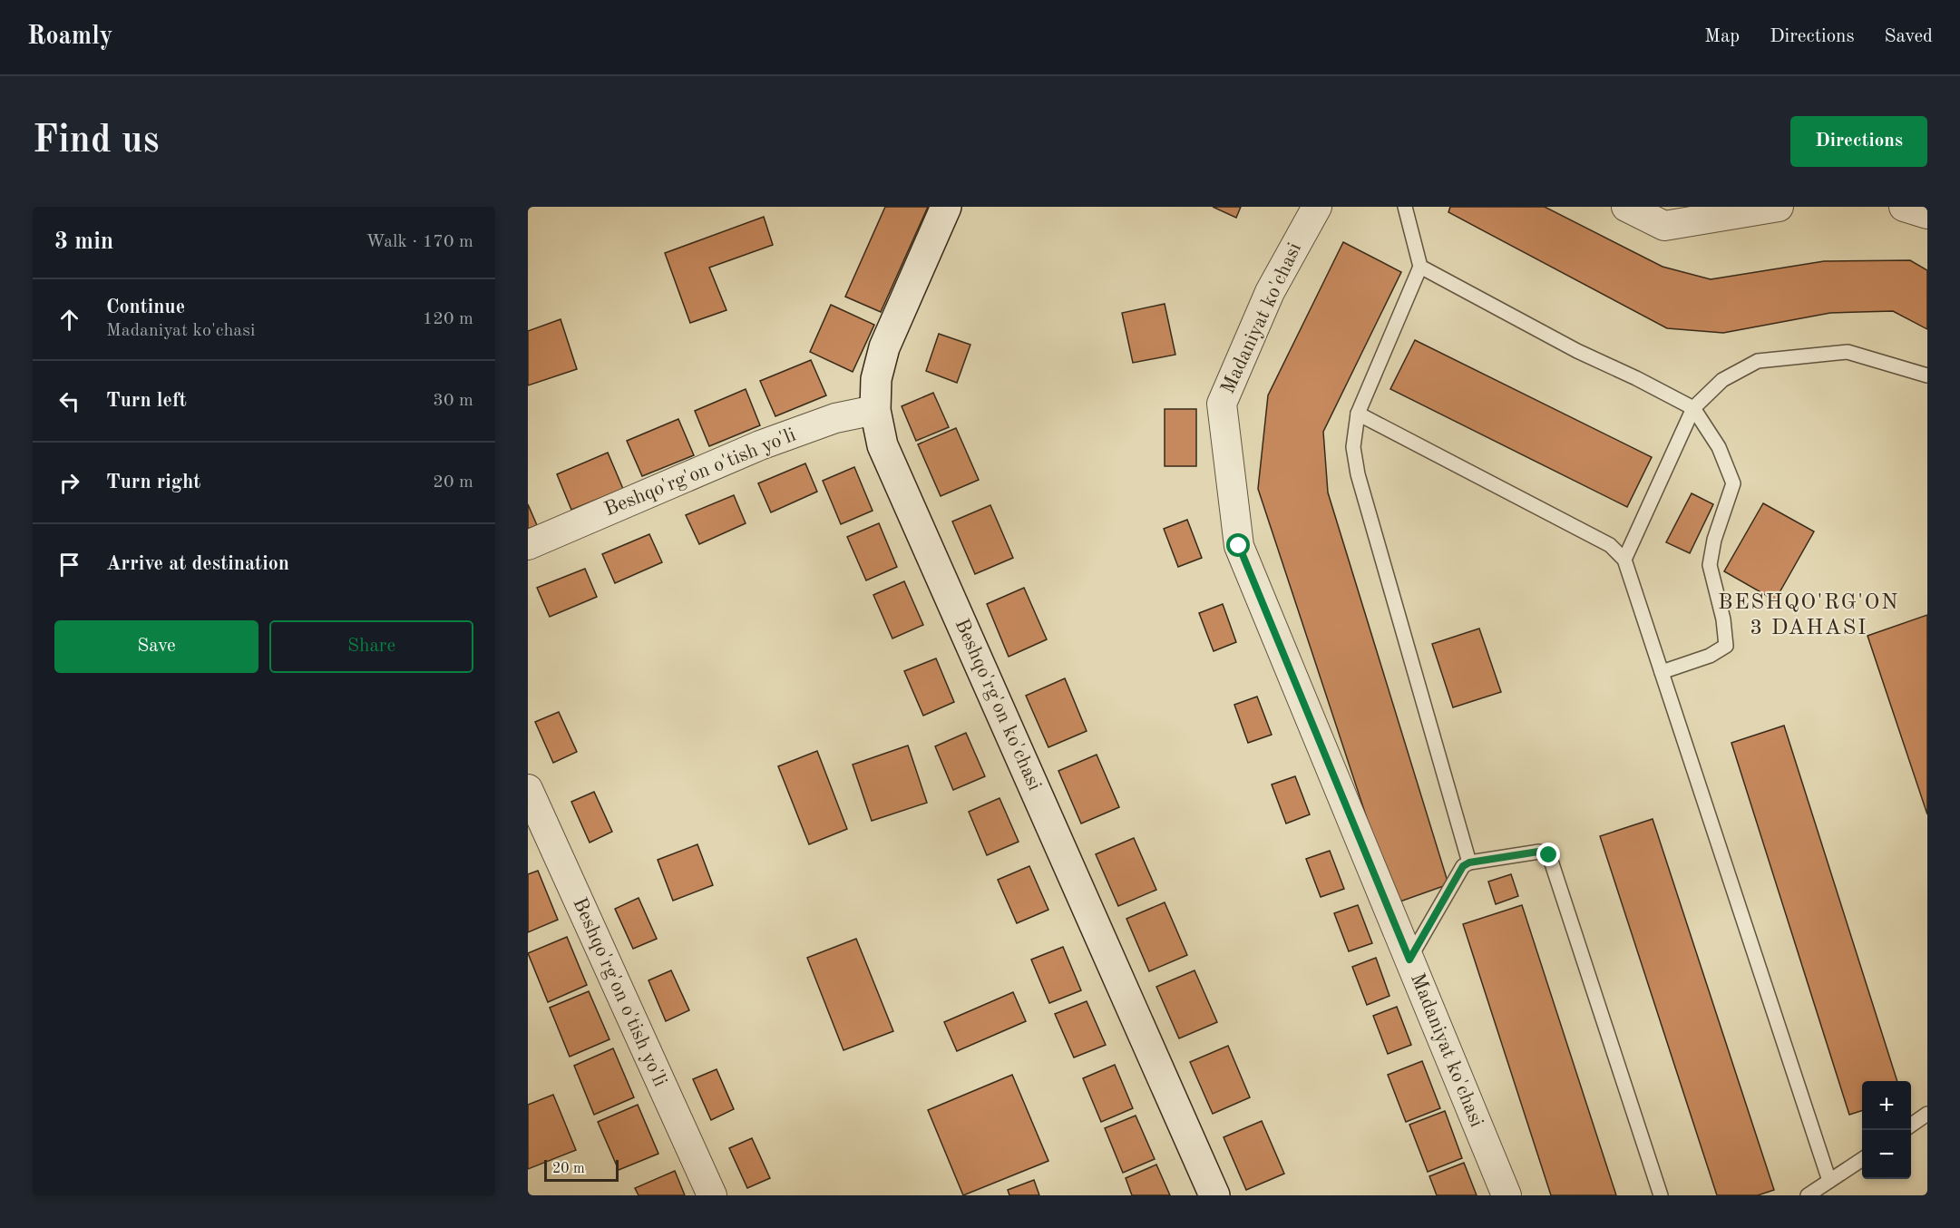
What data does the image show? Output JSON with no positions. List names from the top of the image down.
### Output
{
  "streets": {
    "main road": ["Beshqo'rg'on ko'chasi"],
    "street": ["Madaniyat ko'chasi", "Beshqo'rg'on o'tish yo'li"]
  },
  "crossings": [
    ["Beshqo'rg'on o'tish yo'li", "Beshqo'rg'on ko'chasi"]
  ],
  "districts": ["BESHQO'RG'ON 3 DAHASI"],
  "scale_bar": "20 m",
  "page": {
    "header": "Roamly",
    "nav": ["Map", "Directions", "Saved"],
    "buttons": [
      "Directions",
      ["Save", "Share"]
    ],
    "title": "Find us",
    "heading": ["3 min", "Walk · 170 m"],
    "list": [
      ["Continue", "Madaniyat ko'chasi", "120 m"],
      ["Turn left", "30 m"],
      ["Turn right", "20 m"],
      "Arrive at destination"
    ],
    "map_buttons": ["+", "−"],
    "scale": "20 m"
  }
}
